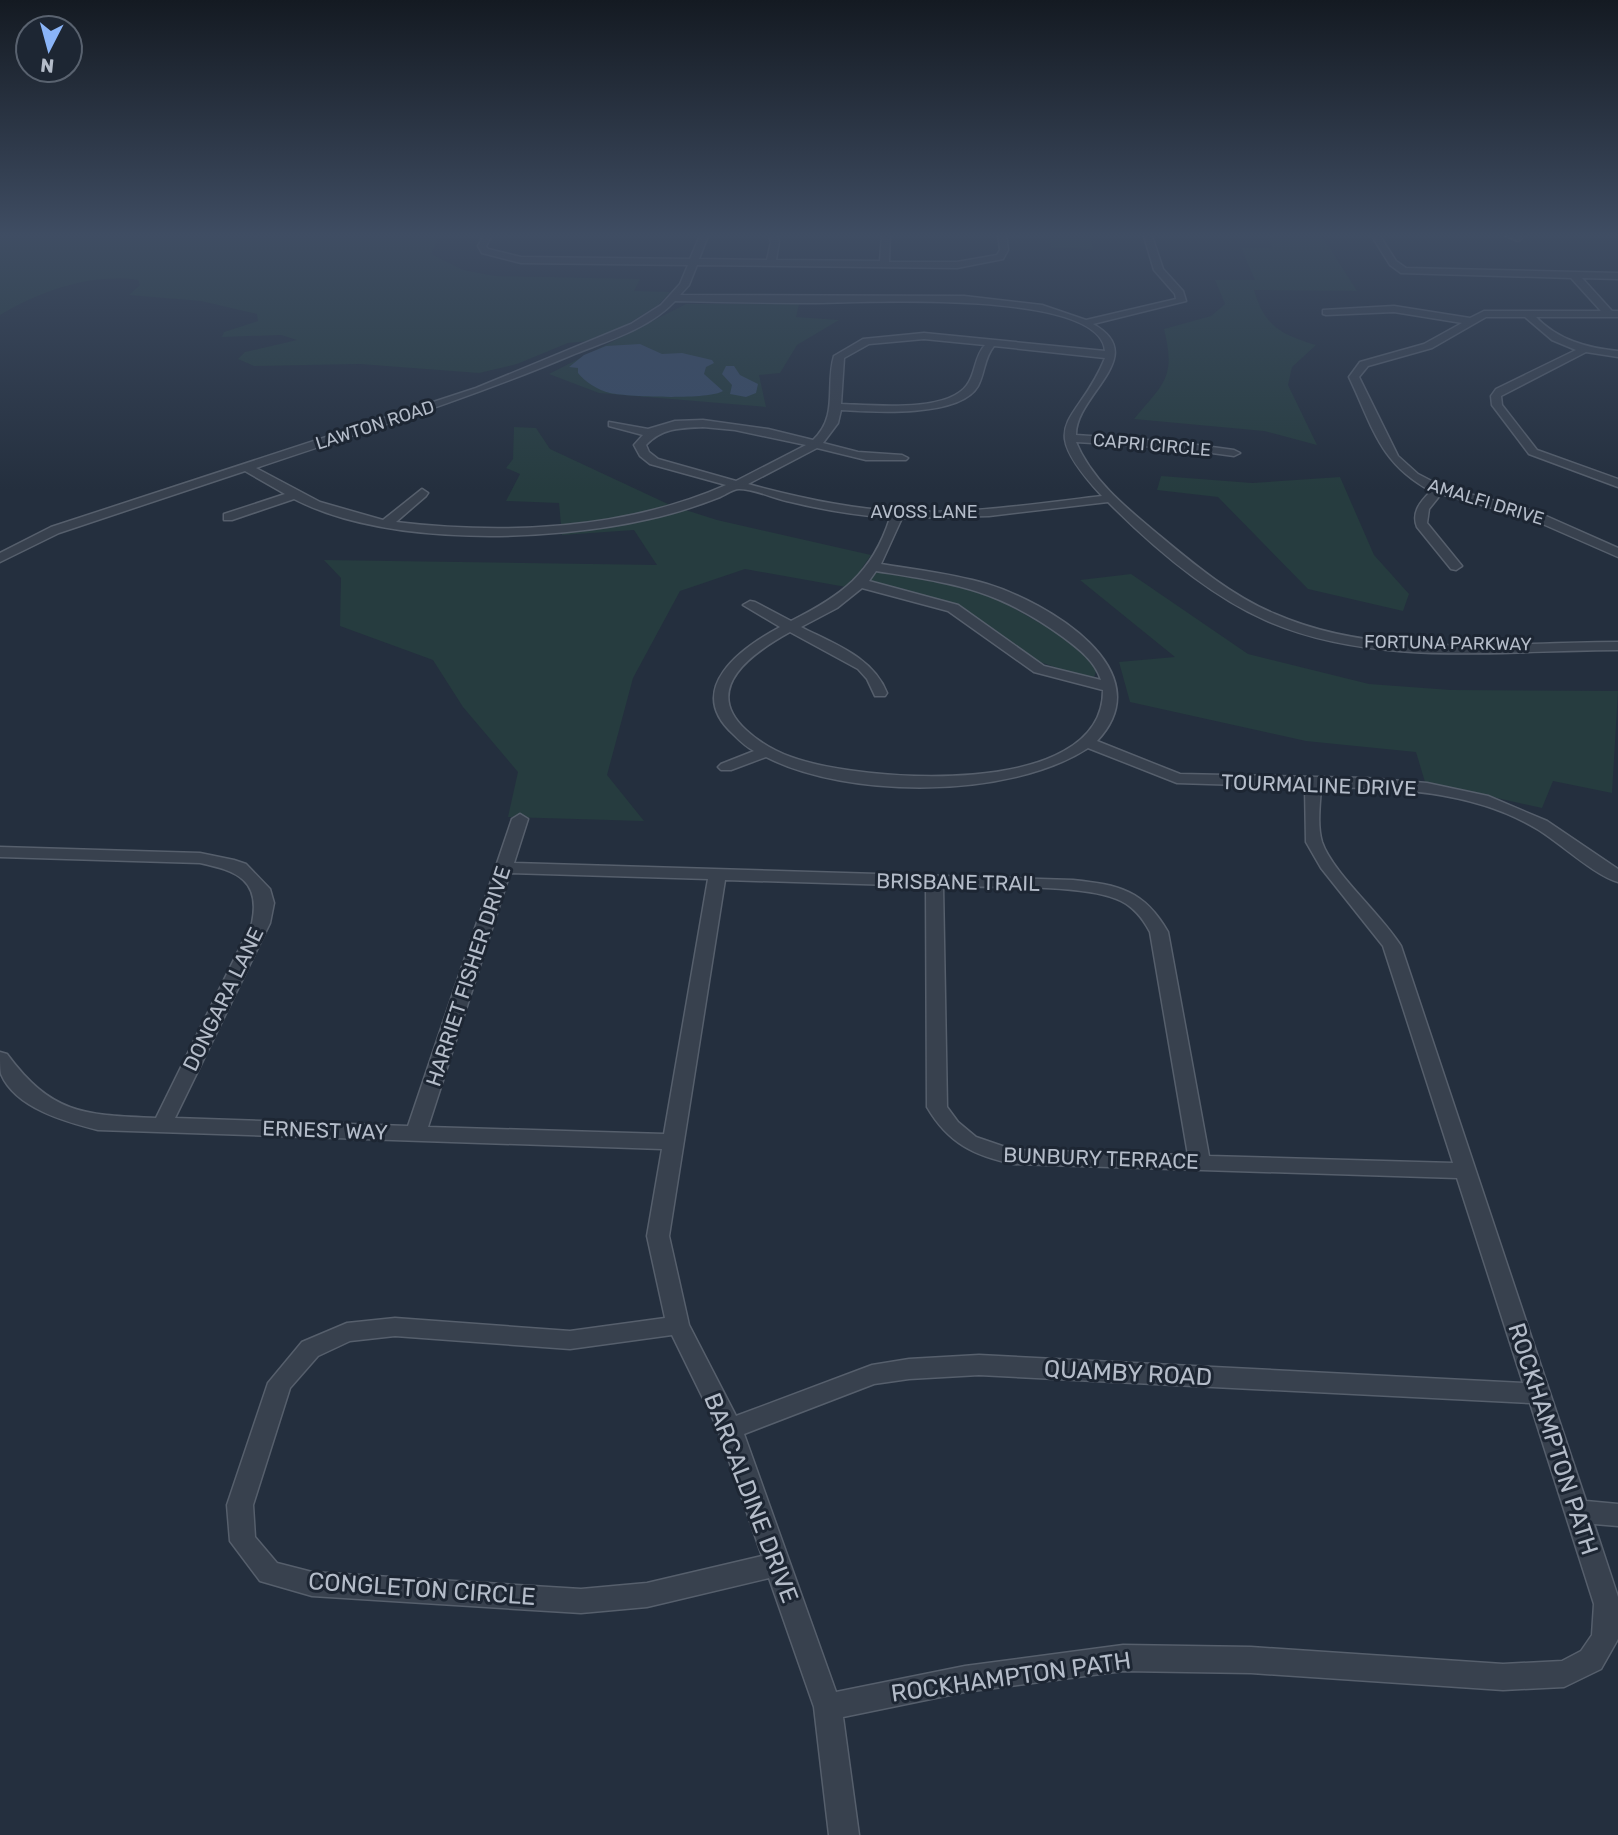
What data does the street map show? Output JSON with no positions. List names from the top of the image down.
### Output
{
  "streets": {
    "street": [
      "LAWTON ROAD",
      "CAPRI CIRCLE",
      "AMALFI DRIVE",
      "AVOSS LANE",
      "FORTUNA PARKWAY",
      "TOURMALINE DRIVE",
      "BRISBANE TRAIL",
      "HARRIET FISHER DRIVE",
      "DONGARA LANE",
      "ERNEST WAY",
      "BUNBURY TERRACE",
      "QUAMBY ROAD",
      "ROCKHAMPTON PATH",
      "BARCALDINE DRIVE",
      "CONGLETON CIRCLE"
    ]
  },
  "crossings": [
    ["CAPRI CIRCLE", "FORTUNA PARKWAY"],
    ["AVOSS LANE", "FORTUNA PARKWAY"],
    ["TOURMALINE DRIVE", "ROCKHAMPTON PATH"],
    ["BRISBANE TRAIL", "HARRIET FISHER DRIVE"],
    ["BRISBANE TRAIL", "BUNBURY TERRACE"],
    ["BRISBANE TRAIL", "BARCALDINE DRIVE"],
    ["HARRIET FISHER DRIVE", "ERNEST WAY"],
    ["DONGARA LANE", "ERNEST WAY"],
    ["ERNEST WAY", "BARCALDINE DRIVE"],
    ["BUNBURY TERRACE", "ROCKHAMPTON PATH"],
    ["QUAMBY ROAD", "ROCKHAMPTON PATH"],
    ["QUAMBY ROAD", "BARCALDINE DRIVE"],
    ["ROCKHAMPTON PATH", "BARCALDINE DRIVE"],
    ["BARCALDINE DRIVE", "CONGLETON CIRCLE"]
  ],
  "north": "bottom"
}
